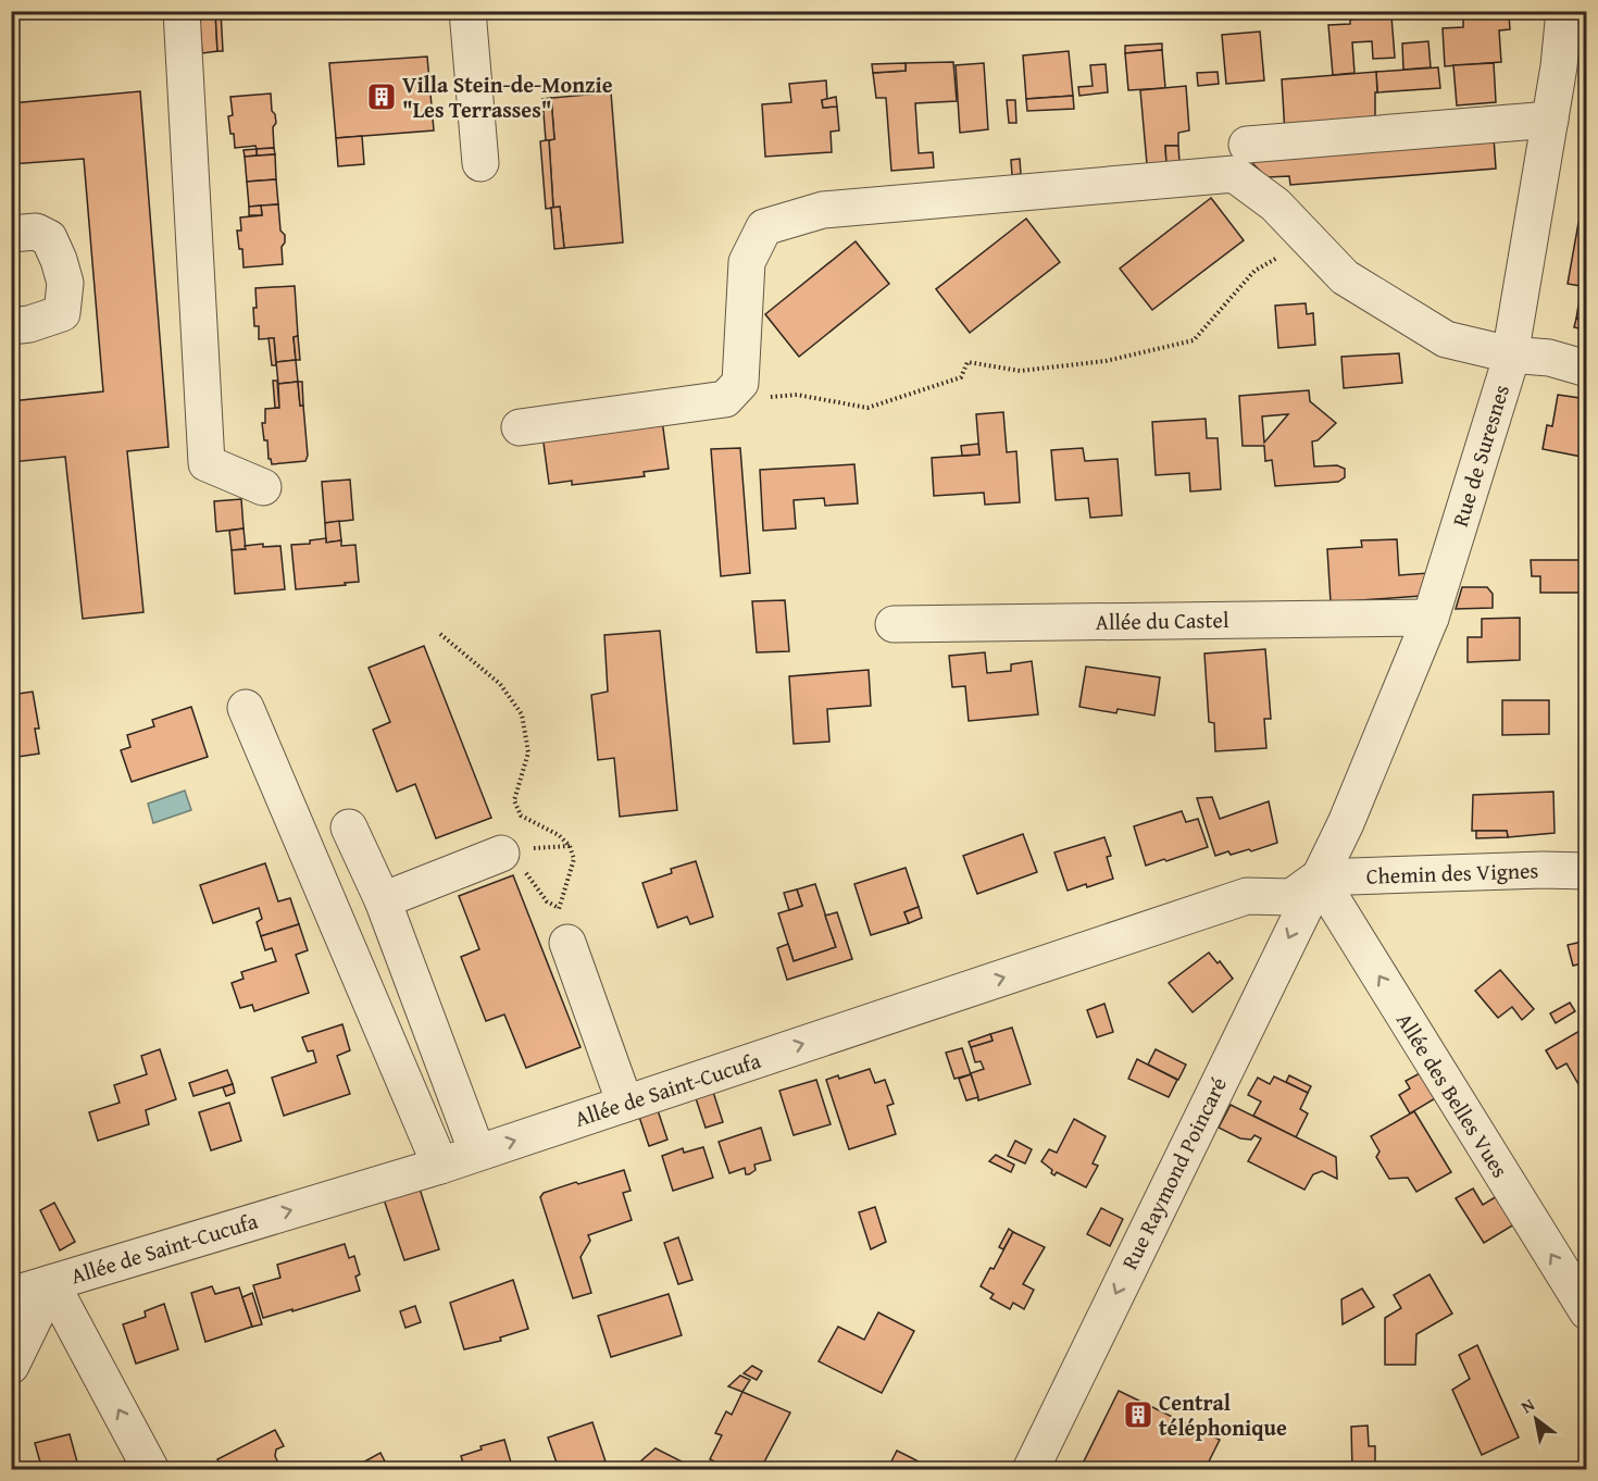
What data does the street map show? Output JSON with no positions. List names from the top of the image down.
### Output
{
  "streets": {
    "street": [
      "Rue de Suresnes",
      "Allée du Castel",
      "Chemin des Vignes",
      "Allée de Saint-Cucufa",
      "Allée des Belles Vues",
      "Rue Raymond Poincaré"
    ]
  },
  "crossings": [
    ["Rue de Suresnes", "Allée du Castel"],
    ["Rue de Suresnes", "Chemin des Vignes"],
    ["Rue de Suresnes", "Allée de Saint-Cucufa"],
    ["Rue de Suresnes", "Allée des Belles Vues"],
    ["Rue de Suresnes", "Rue Raymond Poincaré"],
    ["Chemin des Vignes", "Allée de Saint-Cucufa"],
    ["Chemin des Vignes", "Allée des Belles Vues"],
    ["Chemin des Vignes", "Rue Raymond Poincaré"],
    ["Allée de Saint-Cucufa", "Allée des Belles Vues"],
    ["Allée de Saint-Cucufa", "Rue Raymond Poincaré"],
    ["Allée des Belles Vues", "Rue Raymond Poincaré"]
  ],
  "one_way": ["Allée de Saint-Cucufa", "Allée des Belles Vues", "Rue Raymond Poincaré"],
  "places": {
    "building": ["Villa Stein-de-Monzie \"Les Terrasses\"", "Central téléphonique"]
  },
  "north": "top left"
}
